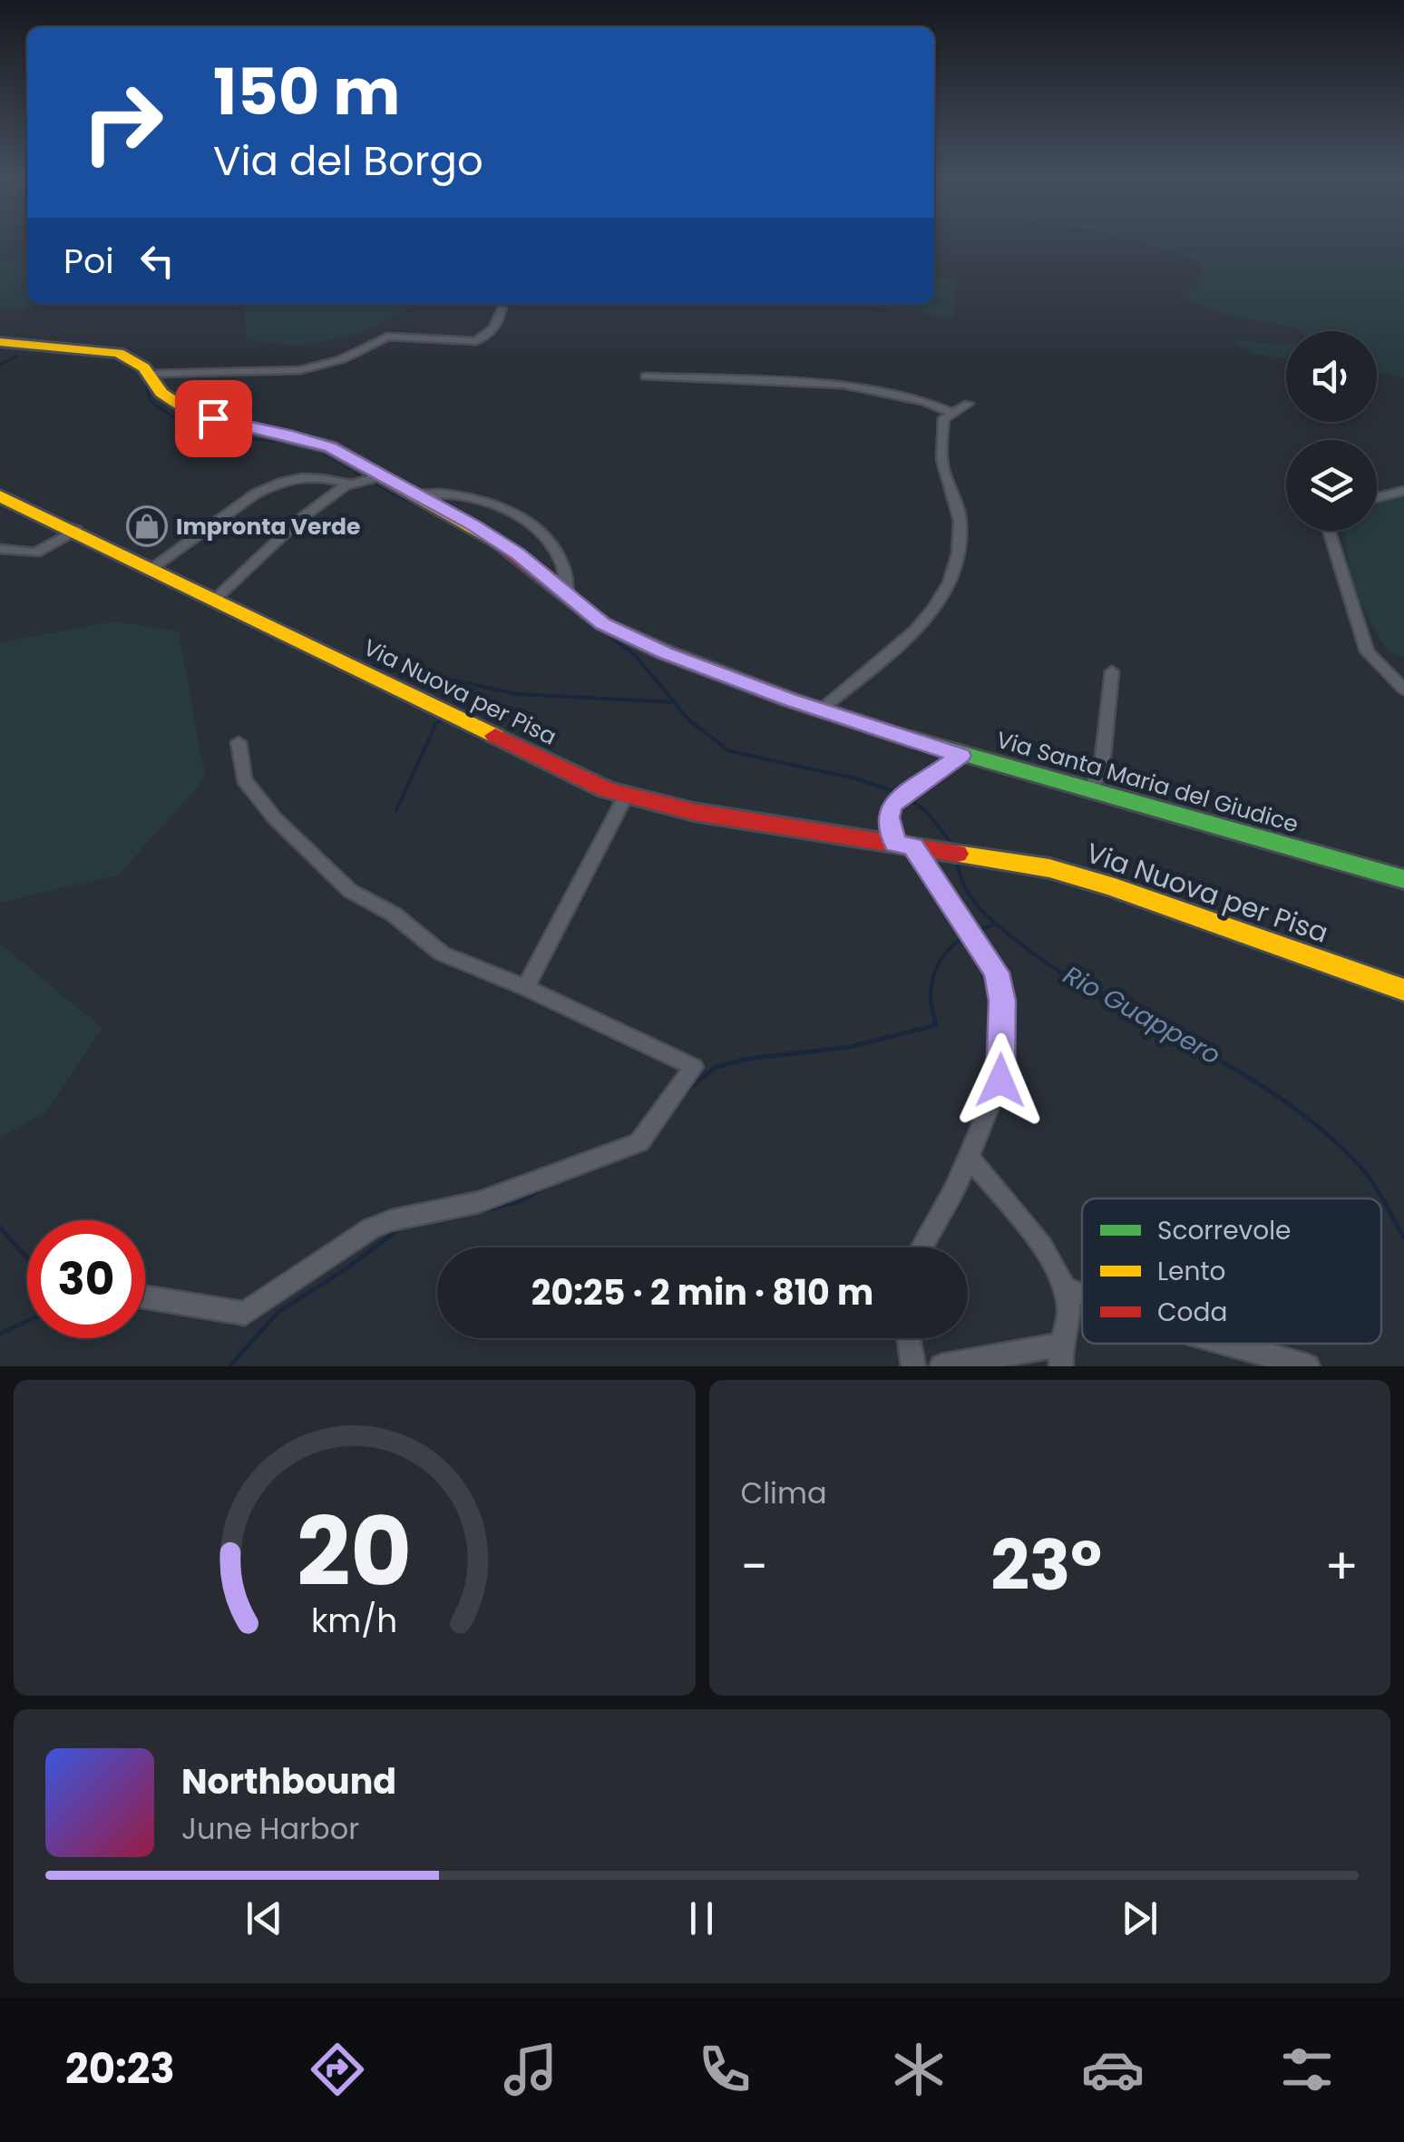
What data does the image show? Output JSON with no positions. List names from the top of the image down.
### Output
{
  "streets": {
    "street": ["Via Nuova per Pisa", "Via Santa Maria del Giudice"]
  },
  "water": ["Rio Guappero"],
  "places": {
    "shop": ["Impronta Verde"]
  },
  "legend": ["Scorrevole", "Lento", "Coda"],
  "page": {
    "turn": ["150 m", "Via del Borgo"],
    "then": "Poi",
    "limit": "30",
    "trip": "20:25 · 2 min · 810 m",
    "tile": "Clima",
    "heat": ["−", "23°", "+"],
    "song": ["Northbound", "June Harbor"],
    "tabs": "20:23",
    "gauge": ["20", "km/h"]
  }
}
